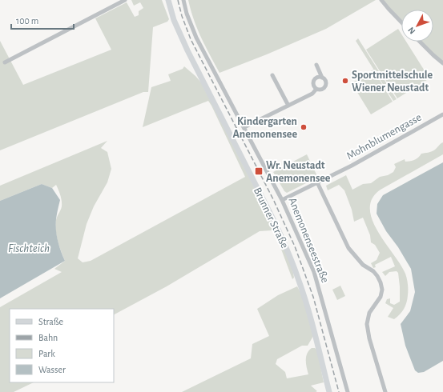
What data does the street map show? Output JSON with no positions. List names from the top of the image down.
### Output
{
  "streets": {
    "main road": ["Brunner Straße"],
    "street": ["Mohnblumengasse", "Anemonenseestraße"]
  },
  "crossings": [
    ["Mohnblumengasse", "Anemonenseestraße"]
  ],
  "water": ["Fischteich"],
  "places": {
    "other": ["Sportmittelschule Wiener Neustadt", "Kindergarten Anemonensee"],
    "transit": ["Wr. Neustadt Anemonensee"]
  },
  "legend": [
    "Straße",
    "Bahn",
    "Park",
    "Wasser"
  ],
  "scale_bar": "100 m",
  "north": "bottom left"
}
